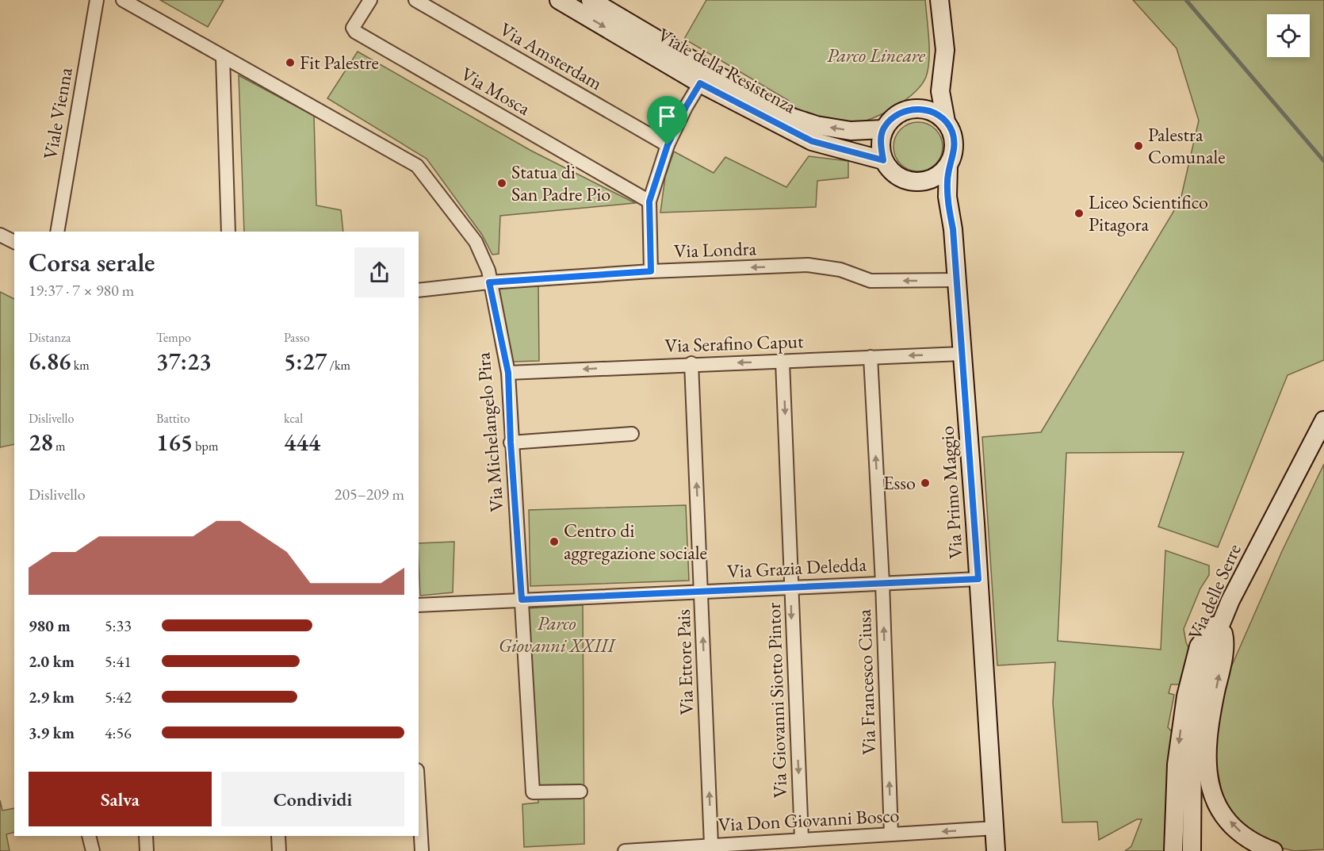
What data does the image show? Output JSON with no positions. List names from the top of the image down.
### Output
{
  "streets": {
    "main road": ["Viale della Resistenza", "Via Primo Maggio", "Via delle Serre"],
    "street": [
      "Via Amsterdam",
      "Via Mosca",
      "Viale Vienna",
      "Via Londra",
      "Via Serafino Caput",
      "Via Michelangelo Pira",
      "Via Grazia Deledda",
      "Via Ettore Pais",
      "Via Francesco Ciusa",
      "Via Giovanni Siotto Pintor",
      "Via Don Giovanni Bosco"
    ]
  },
  "crossings": [
    ["Viale della Resistenza", "Via Primo Maggio"],
    ["Via Londra", "Via Michelangelo Pira"],
    ["Via Londra", "Via Primo Maggio"],
    ["Via Serafino Caput", "Via Michelangelo Pira"],
    ["Via Serafino Caput", "Via Primo Maggio"],
    ["Via Serafino Caput", "Via Ettore Pais"],
    ["Via Serafino Caput", "Via Francesco Ciusa"],
    ["Via Serafino Caput", "Via Giovanni Siotto Pintor"],
    ["Via Michelangelo Pira", "Via Grazia Deledda"],
    ["Via Primo Maggio", "Via Grazia Deledda"],
    ["Via Primo Maggio", "Via Don Giovanni Bosco"],
    ["Via Grazia Deledda", "Via Ettore Pais"],
    ["Via Grazia Deledda", "Via Francesco Ciusa"],
    ["Via Grazia Deledda", "Via Giovanni Siotto Pintor"],
    ["Via Ettore Pais", "Via Don Giovanni Bosco"],
    ["Via Francesco Ciusa", "Via Don Giovanni Bosco"],
    ["Via Giovanni Siotto Pintor", "Via Don Giovanni Bosco"]
  ],
  "one_way": [
    "Via Londra",
    "Via Ettore Pais",
    "Via Francesco Ciusa",
    "Via Giovanni Siotto Pintor"
  ],
  "parks": ["Parco Lineare", "Parco Giovanni XXIII"],
  "places": [
    "Fit Palestre",
    "Palestra Comunale",
    "Statua di San Padre Pio",
    "Liceo Scientifico Pitagora",
    "Esso",
    "Centro di aggregazione sociale"
  ],
  "page": {
    "heading": ["Corsa serale", "19:37 · 7 × 980 m"],
    "stats": [
      ["Distanza", "6.86 km"],
      ["Tempo", "37:23"],
      ["Passo", "5:27 /km"],
      ["Dislivello", "28 m"],
      ["Battito", "165 bpm"],
      ["kcal", "444"]
    ],
    "chart": ["Dislivello", "205–209 m"],
    "list": [
      {
        "name": "980 m",
        "note": "5:33"
      },
      {
        "name": "2.0 km",
        "note": "5:41"
      },
      {
        "name": "2.9 km",
        "note": "5:42"
      },
      {
        "name": "3.9 km",
        "note": "4:56"
      }
    ],
    "buttons": ["Salva", "Condividi"]
  }
}
